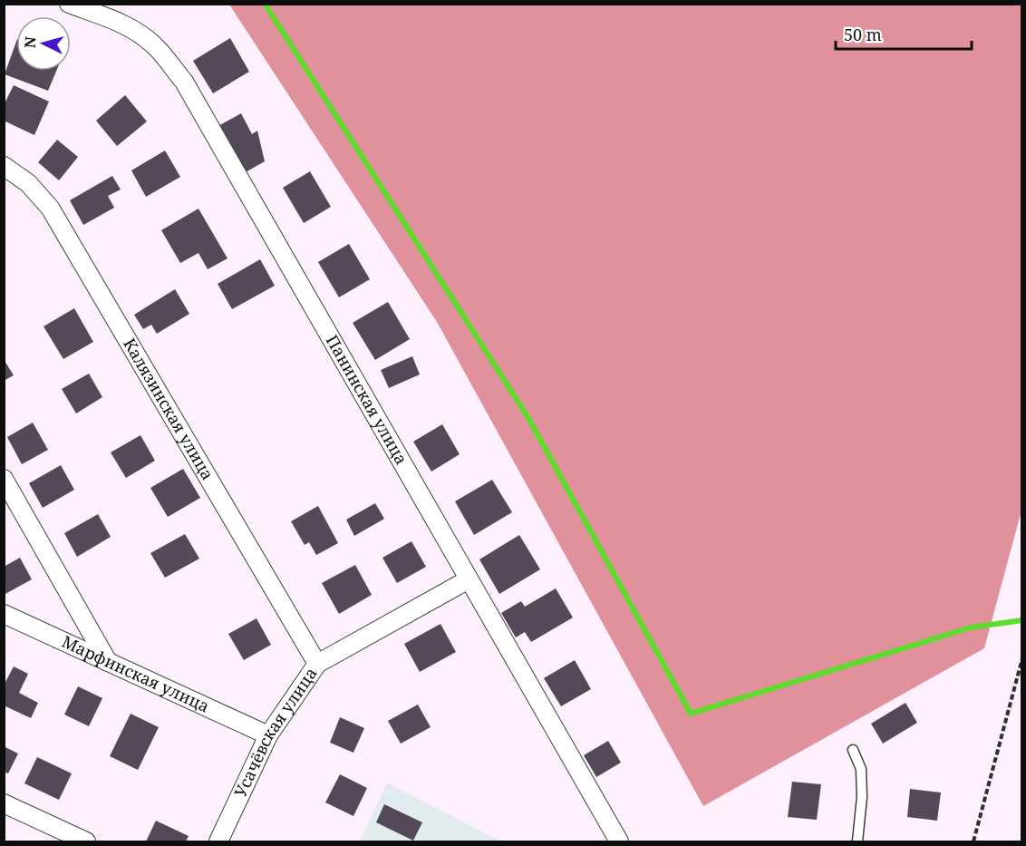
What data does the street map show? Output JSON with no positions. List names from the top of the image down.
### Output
{
  "streets": {
    "street": [
      "Панинская улица",
      "Калязинская улица",
      "Марфинская улица",
      "Усачёвская улица"
    ]
  },
  "crossings": [
    ["Панинская улица", "Усачёвская улица"],
    ["Калязинская улица", "Усачёвская улица"],
    ["Марфинская улица", "Усачёвская улица"]
  ],
  "scale_bar": "50 m",
  "north": "left"
}
